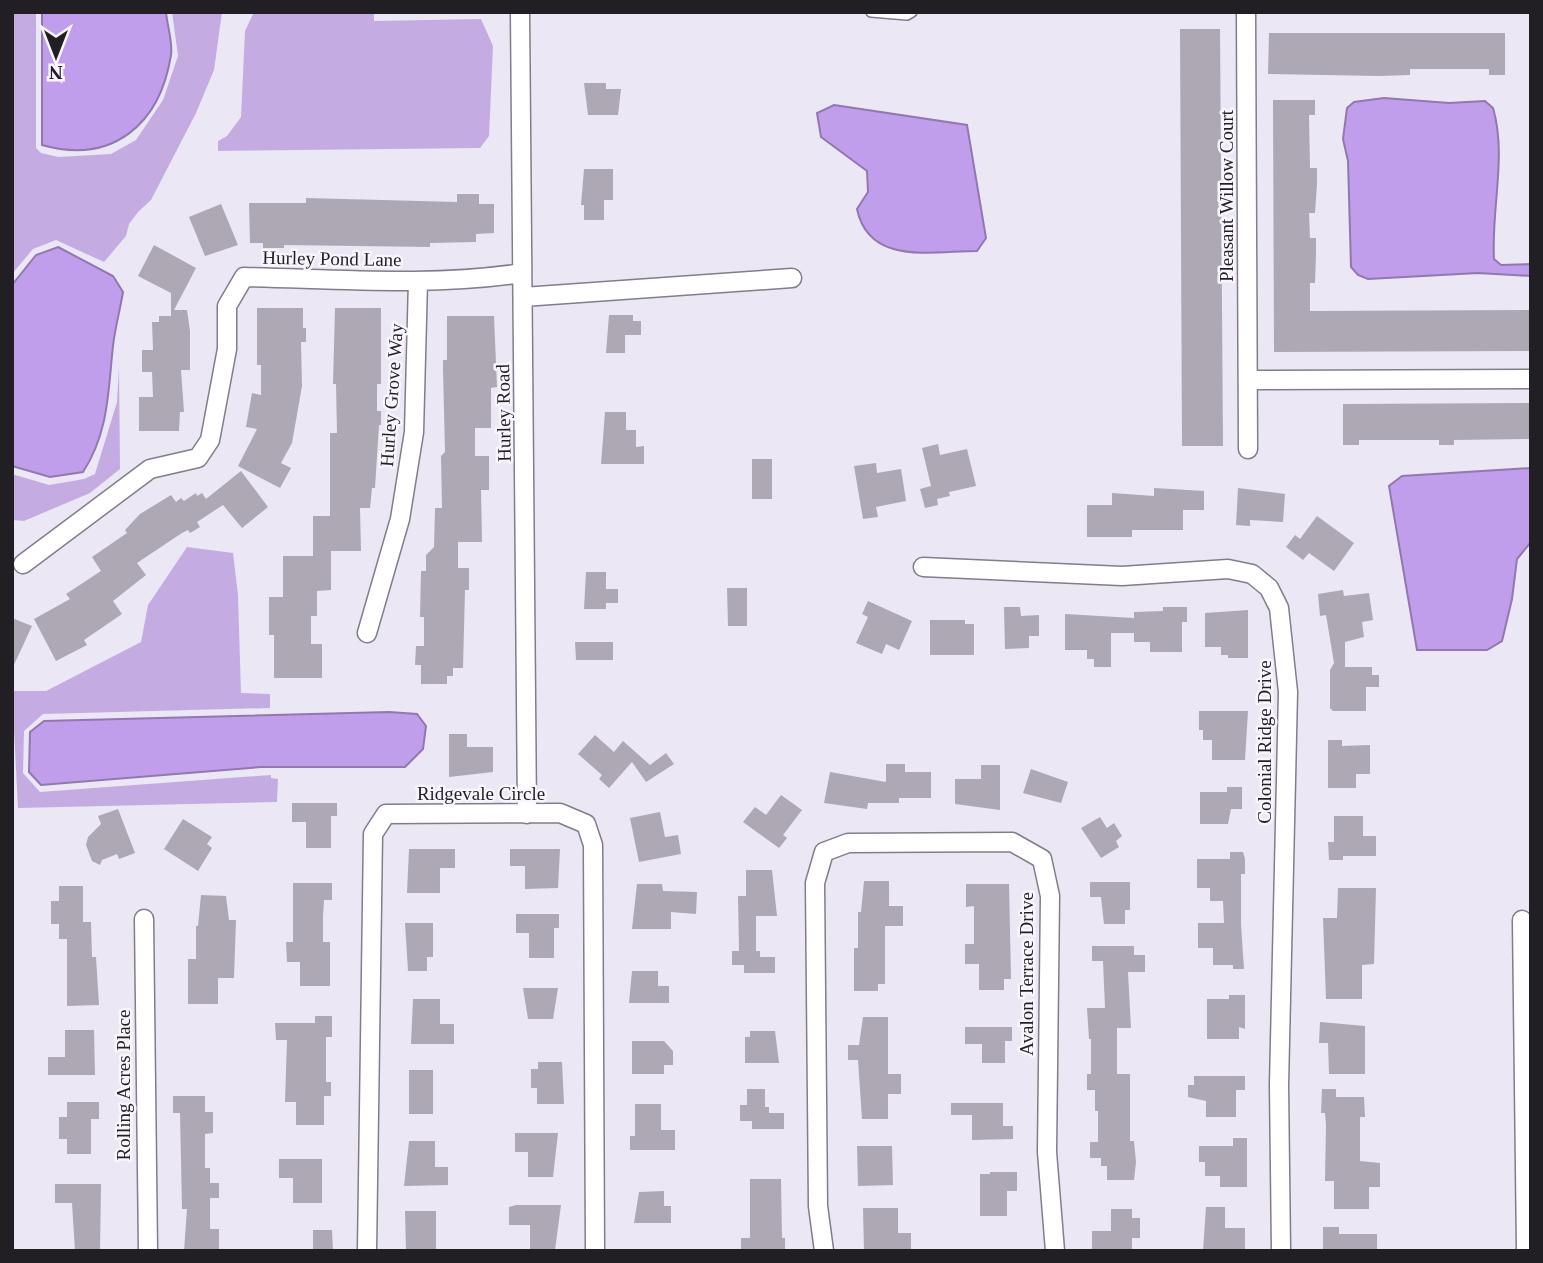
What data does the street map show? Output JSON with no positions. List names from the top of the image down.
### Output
{
  "streets": {
    "street": [
      "Pleasant Willow Court",
      "Hurley Pond Lane",
      "Hurley Grove Way",
      "Hurley Road",
      "Colonial Ridge Drive",
      "Ridgevale Circle",
      "Avalon Terrace Drive",
      "Rolling Acres Place"
    ]
  },
  "crossings": [
    ["Hurley Pond Lane", "Hurley Grove Way"],
    ["Hurley Pond Lane", "Hurley Road"],
    ["Hurley Road", "Ridgevale Circle"]
  ],
  "north": "bottom"
}
